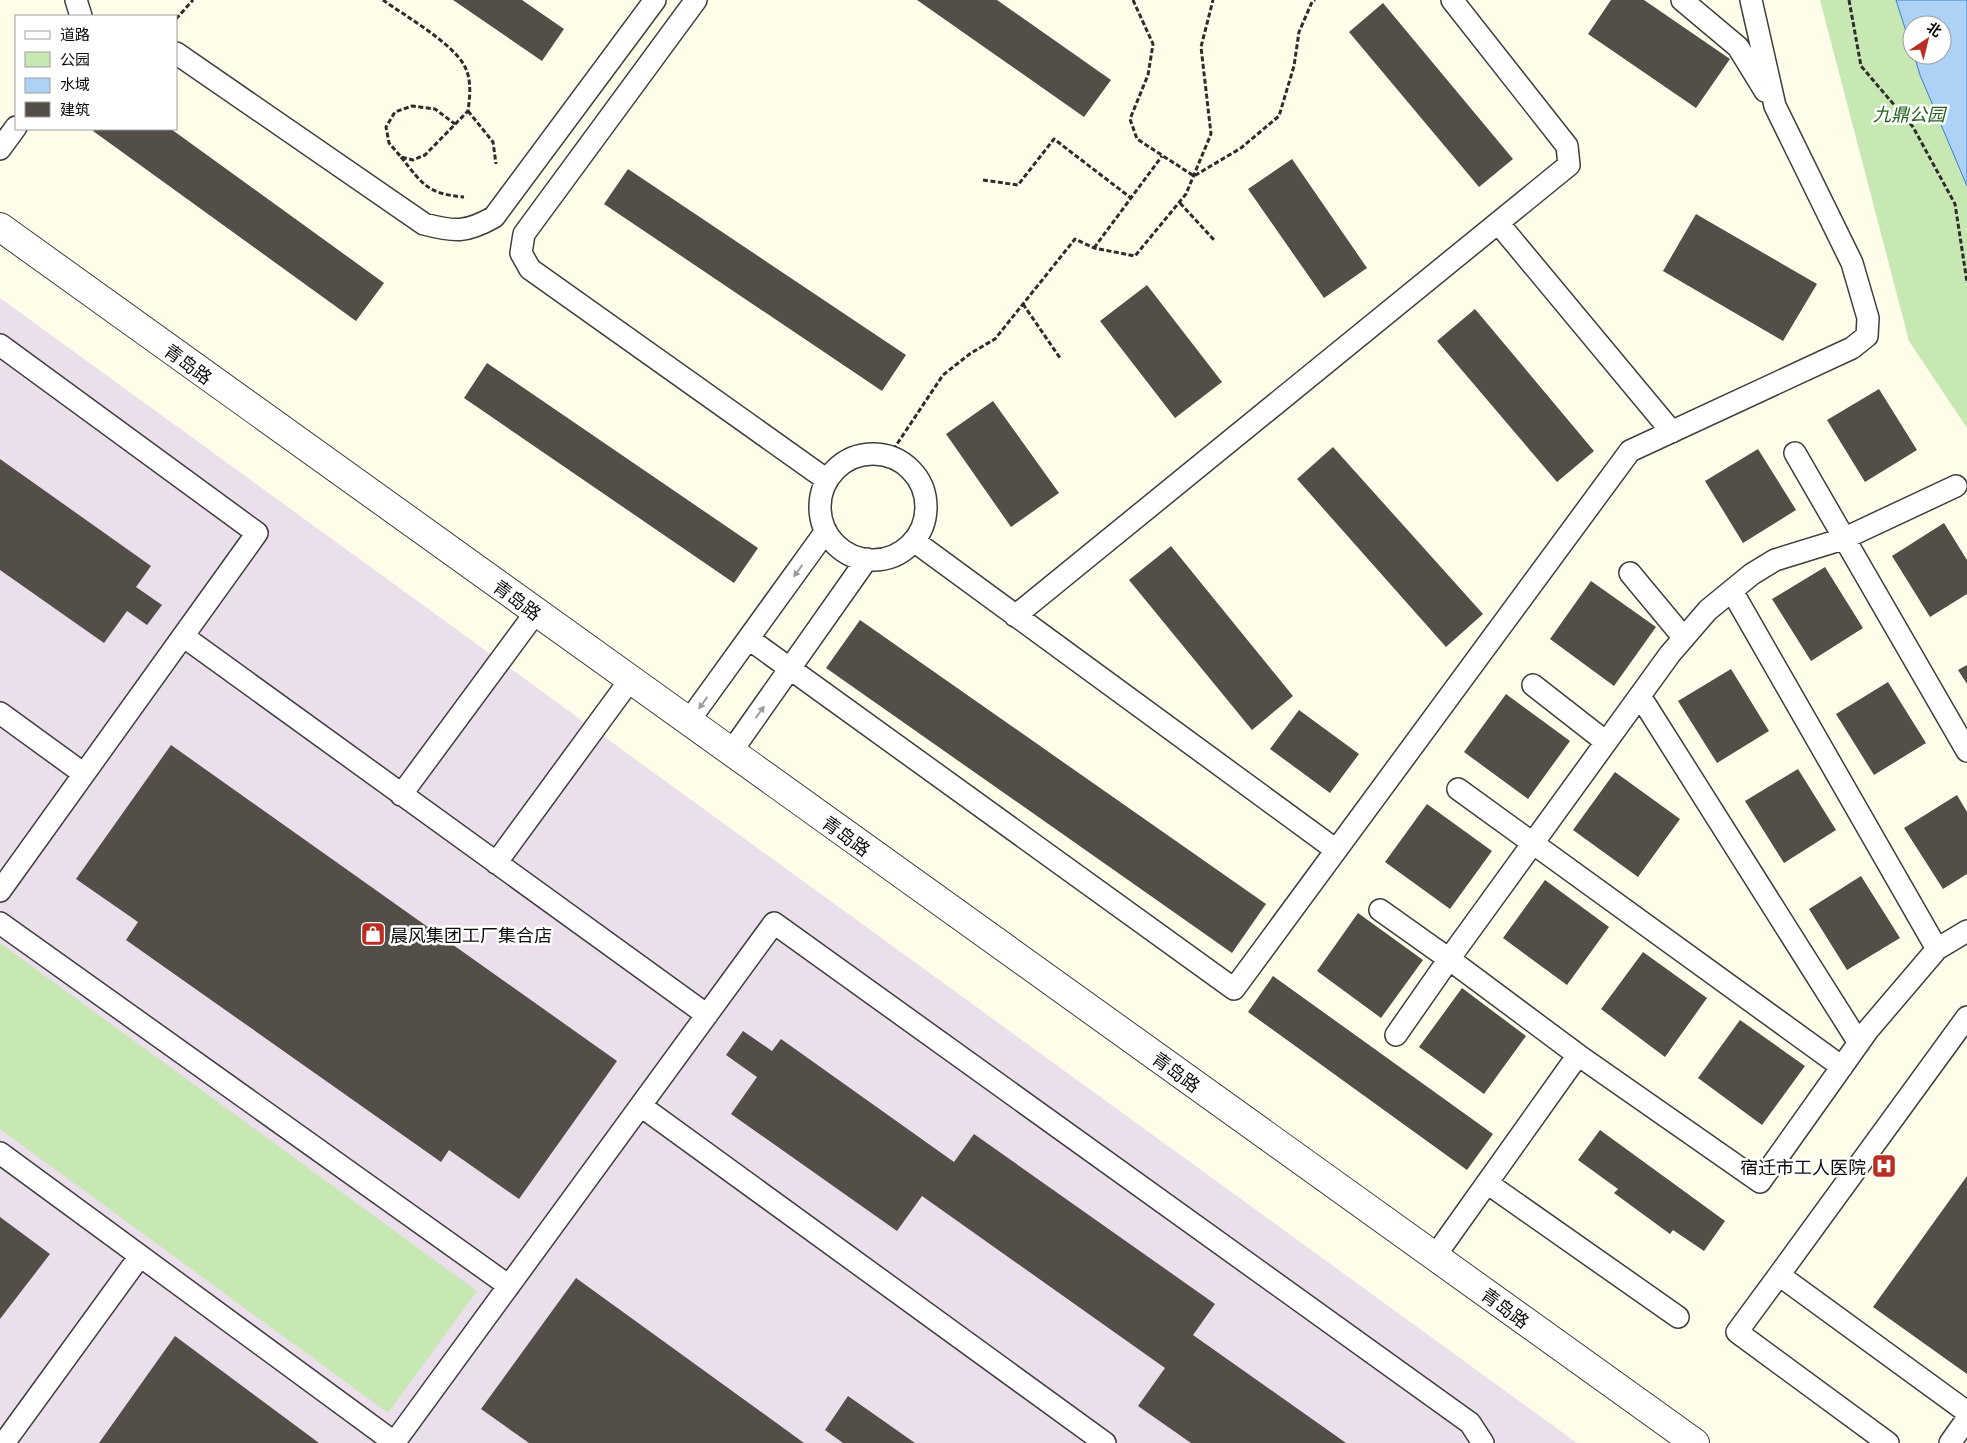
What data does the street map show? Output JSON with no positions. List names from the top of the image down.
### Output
{
  "streets": {
    "street": ["青岛路"]
  },
  "parks": ["九鼎公园"],
  "places": {
    "shop": ["晨风集团工厂集合店"],
    "hospital": ["宿迁市工人医院"]
  },
  "legend": [
    "道路",
    "公园",
    "水域",
    "建筑"
  ],
  "north": "top right"
}
